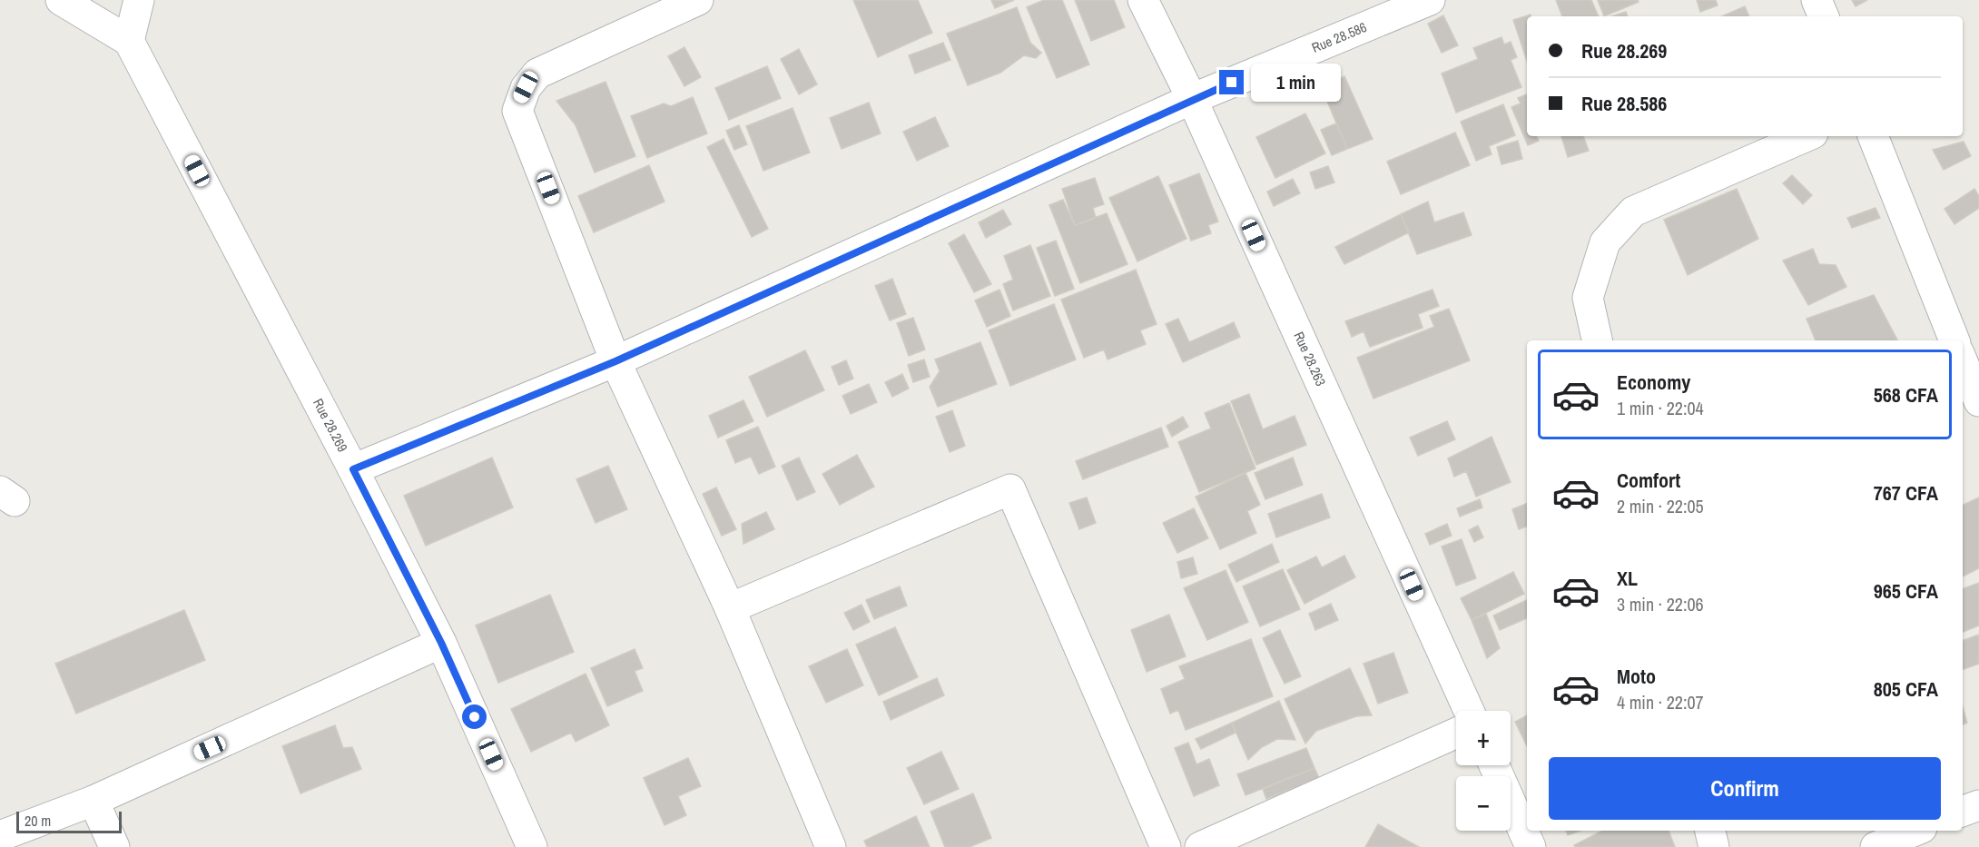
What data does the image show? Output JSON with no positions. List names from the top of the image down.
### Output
{
  "streets": {
    "street": ["Rue 28.586", "Rue 28.263", "Rue 28.269"]
  },
  "crossings": [
    ["Rue 28.586", "Rue 28.263"],
    ["Rue 28.586", "Rue 28.269"]
  ],
  "scale_bar": "20 m",
  "page": {
    "banner": ["Rue 28.269", "Rue 28.586"],
    "bubble": "1 min",
    "list": [
      {
        "name": "Economy",
        "note": "1 min · 22:04",
        "value": "568 CFA"
      },
      {
        "name": "Comfort",
        "note": "2 min · 22:05",
        "value": "767 CFA"
      },
      {
        "name": "XL",
        "note": "3 min · 22:06",
        "value": "965 CFA"
      },
      {
        "name": "Moto",
        "note": "4 min · 22:07",
        "value": "805 CFA"
      }
    ],
    "map_buttons": ["+", "−"],
    "buttons": "Confirm",
    "scale": "20 m"
  }
}
